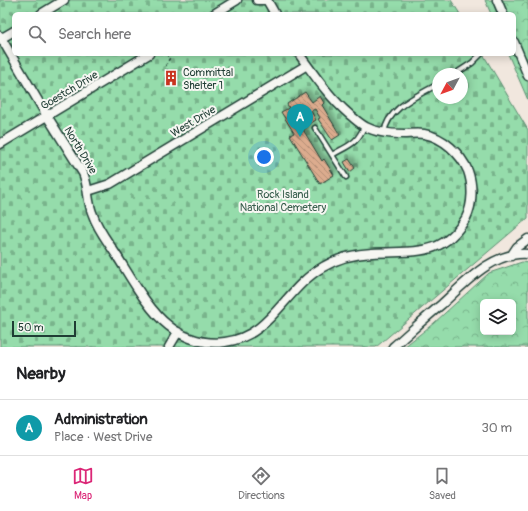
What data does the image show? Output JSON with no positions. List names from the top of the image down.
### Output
{
  "streets": {
    "street": ["Goestch Drive", "West Drive", "North Drive"]
  },
  "crossings": [
    ["Goestch Drive", "North Drive"],
    ["West Drive", "North Drive"]
  ],
  "parks": ["Rock Island National Cemetery"],
  "places": {
    "building": ["Committal Shelter 1"]
  },
  "scale_bar": "50 m",
  "north": "bottom left",
  "page": {
    "search": "Search here",
    "pins": "A",
    "scale": "50 m",
    "heading": "Nearby",
    "list": [
      {
        "mark": "A",
        "name": "Administration",
        "note": "Place · West Drive",
        "value": "30 m"
      }
    ],
    "nav": ["Map", "Directions", "Saved"]
  }
}
